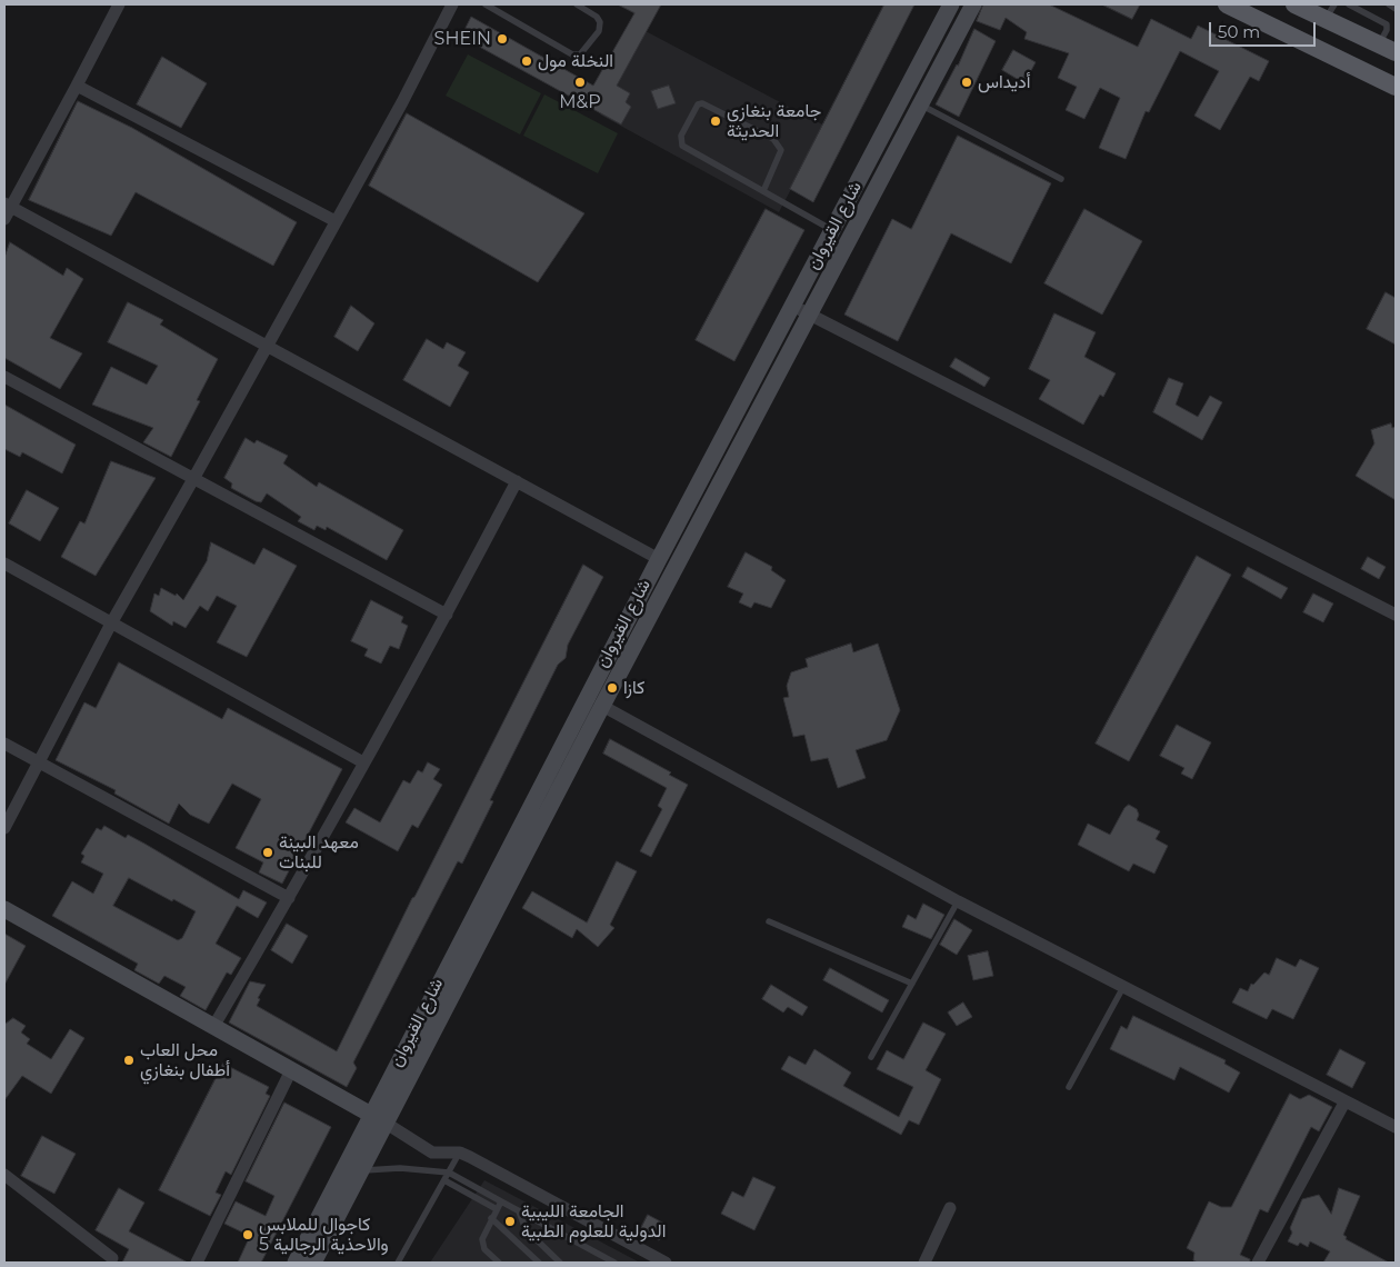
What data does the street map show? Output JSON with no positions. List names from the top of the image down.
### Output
{
  "streets": {
    "main road": ["شارع القيروان"]
  },
  "places": [
    "SHEIN",
    "النخلة مول",
    "M&P",
    "أديداس",
    "جامعة بنغازي الحديثة",
    "كازا",
    "معهد البينة للبنات",
    "محل العاب أطفال بنغازي",
    "الجامعة الليبية الدولية للعلوم الطبية",
    "كاجوال للملابس والاحذية الرجالية 5"
  ],
  "scale_bar": "50 m"
}
